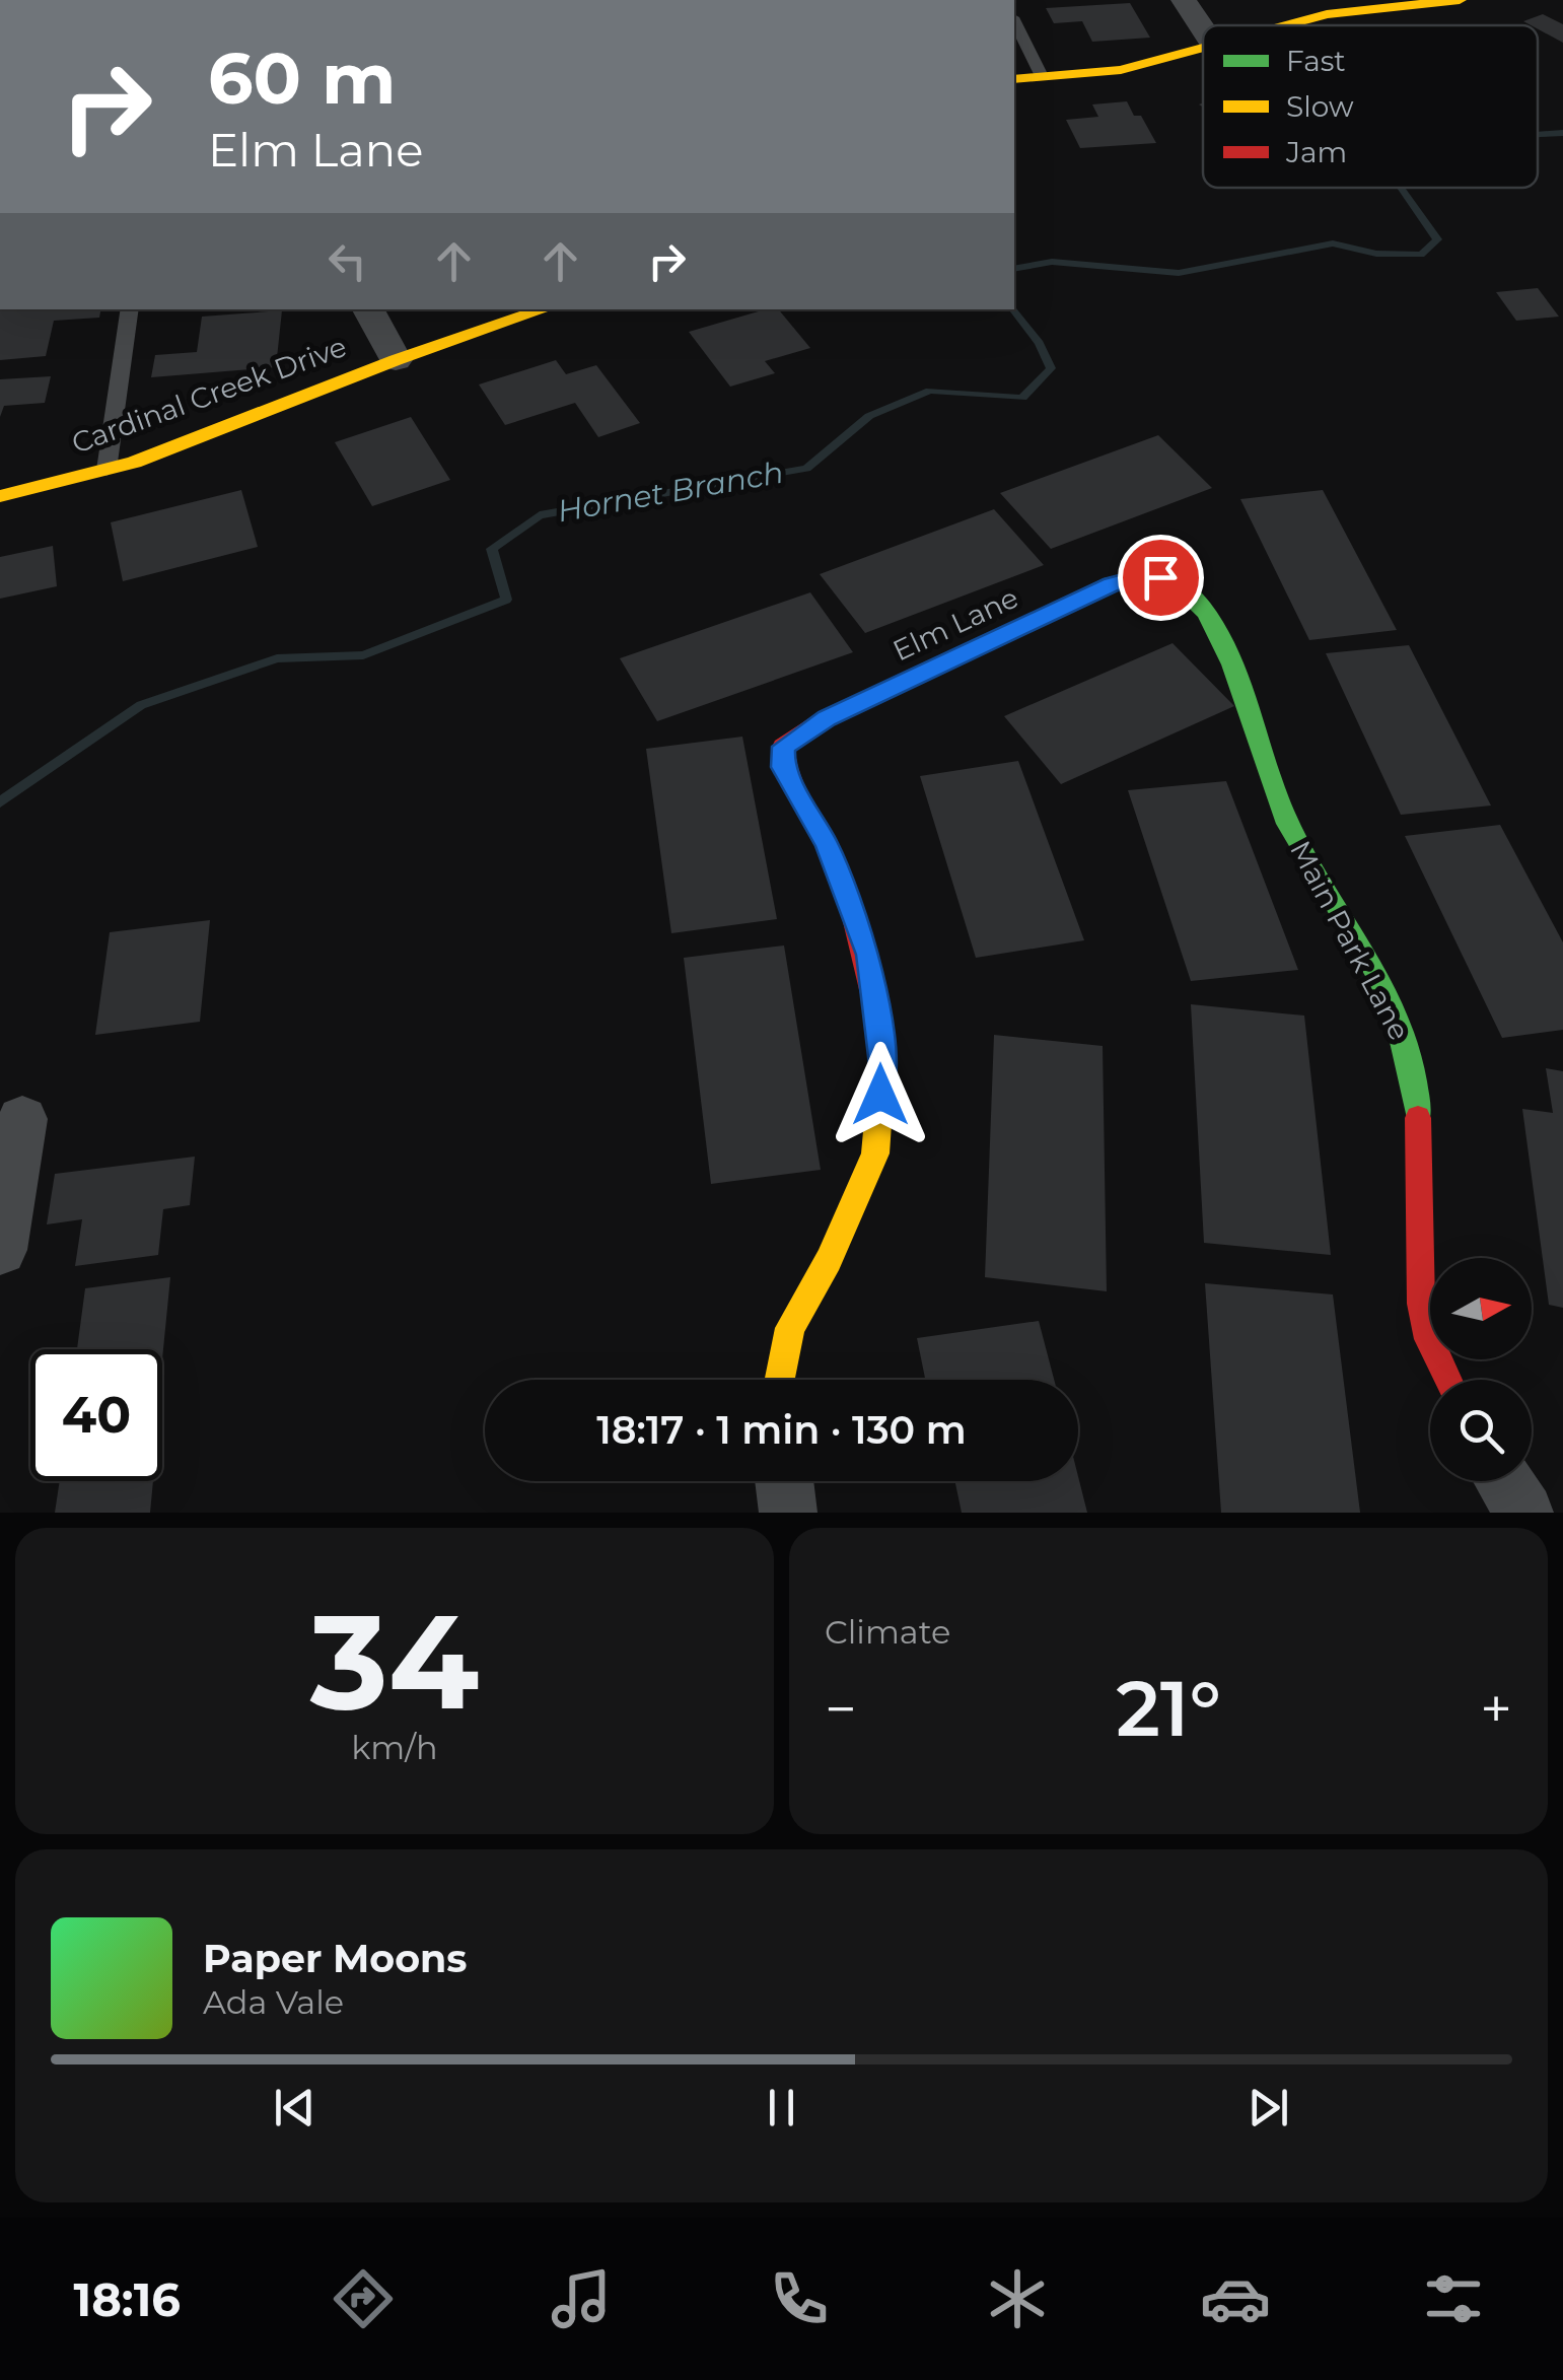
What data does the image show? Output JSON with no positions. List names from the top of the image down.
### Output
{
  "streets": {
    "street": ["Cardinal Creek Drive", "Elm Lane", "Main Park Lane"]
  },
  "crossings": [
    ["Elm Lane", "Main Park Lane"]
  ],
  "water": ["Hornet Branch"],
  "legend": ["Fast", "Slow", "Jam"],
  "north": "right",
  "page": {
    "turn": ["60 m", "Elm Lane"],
    "limit": "40",
    "trip": "18:17 · 1 min · 130 m",
    "tile": [
      ["34", "km/h"],
      "Climate"
    ],
    "heat": ["−", "21°", "+"],
    "song": ["Paper Moons", "Ada Vale"],
    "tabs": "18:16"
  }
}
